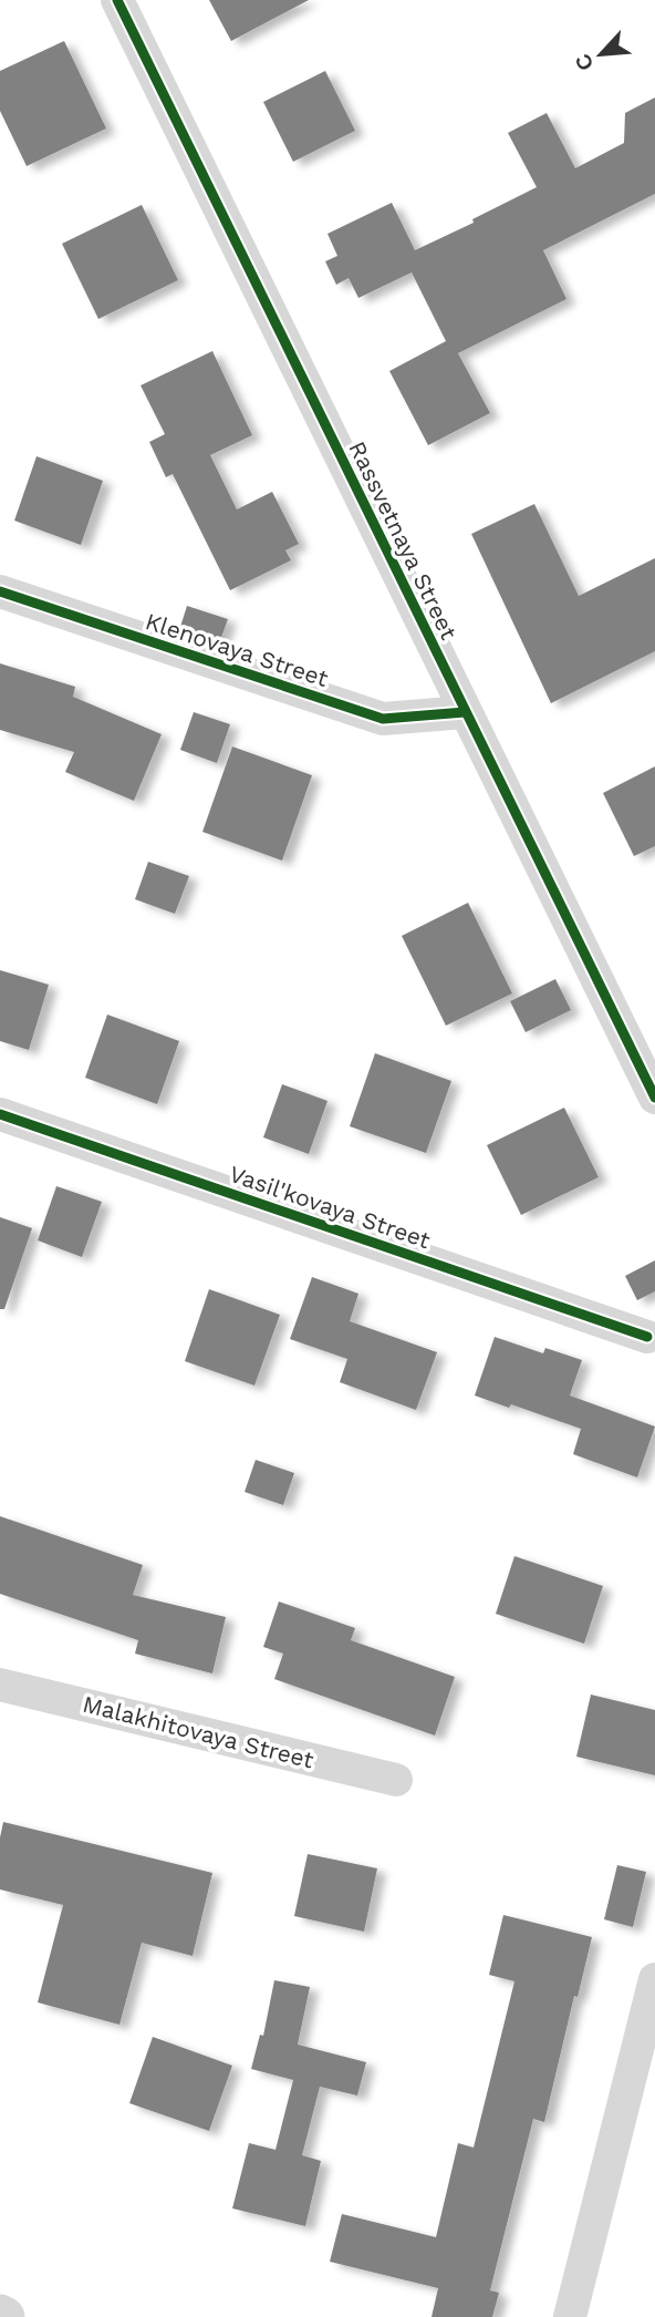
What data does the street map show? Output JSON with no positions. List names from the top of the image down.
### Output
{
  "streets": {
    "street": [
      "Rassvetnaya Street",
      "Klenovaya Street",
      "Vasil'kovaya Street",
      "Malakhitovaya Street"
    ]
  },
  "crossings": [
    ["Rassvetnaya Street", "Klenovaya Street"]
  ],
  "north": "bottom left"
}
